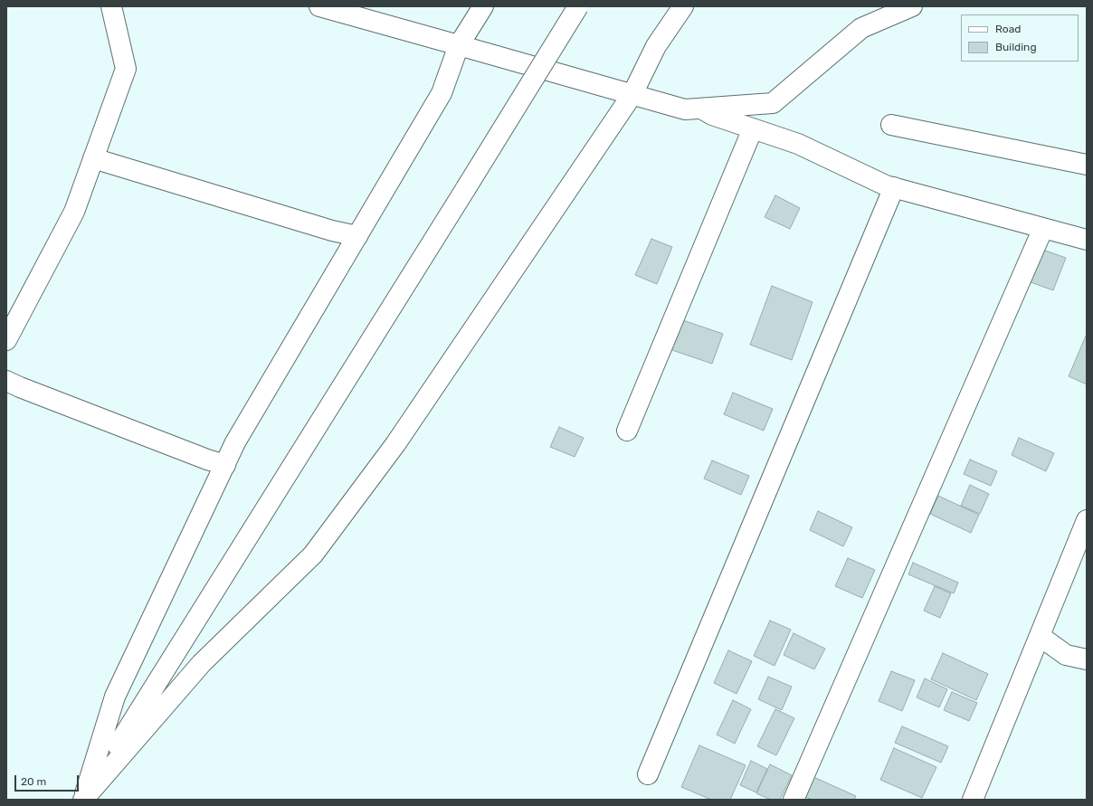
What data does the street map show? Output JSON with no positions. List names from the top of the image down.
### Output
{
  "legend": ["Road", "Building"],
  "scale_bar": "20 m"
}
